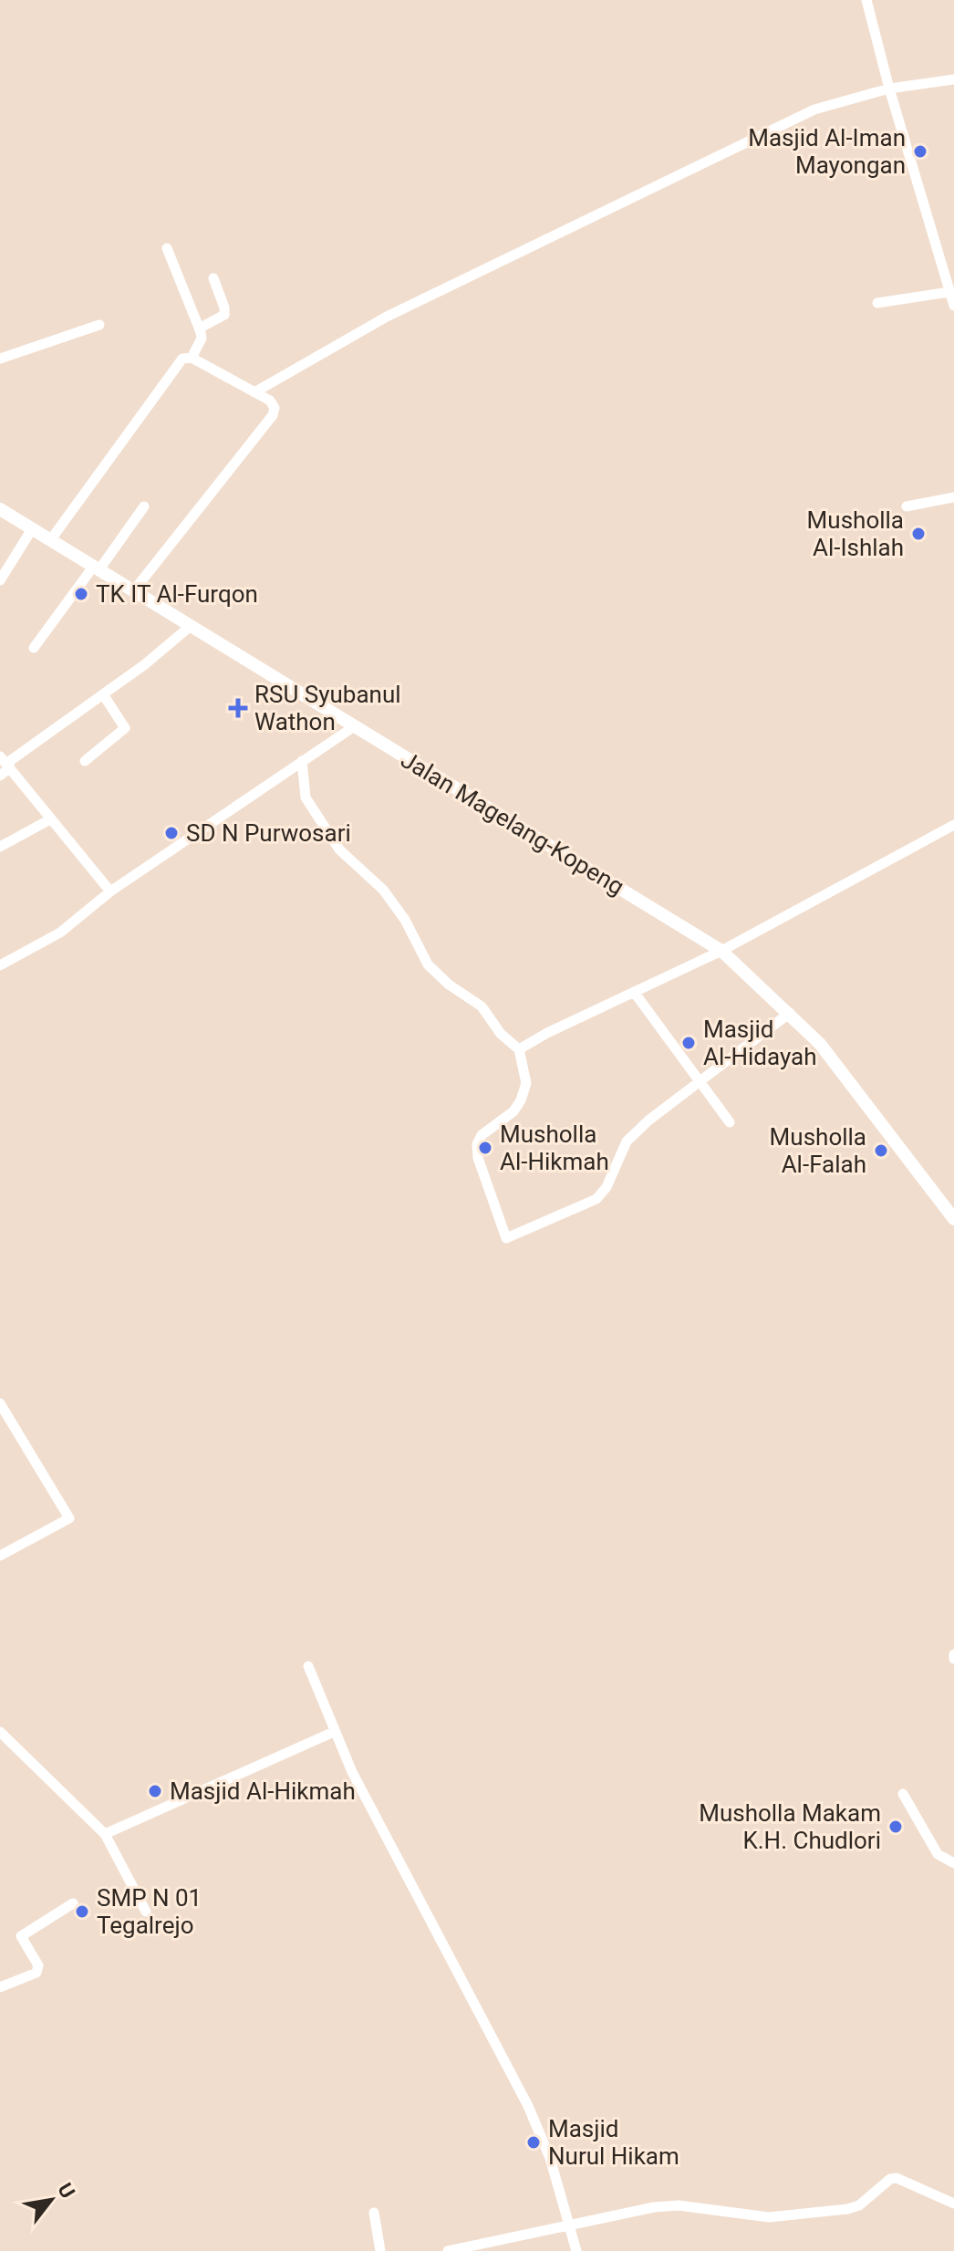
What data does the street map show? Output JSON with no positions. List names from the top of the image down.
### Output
{
  "streets": {
    "main road": ["Jalan Magelang-Kopeng"]
  },
  "places": {
    "other": [
      "Masjid Al-Iman Mayongan",
      "Musholla Al-Ishlah",
      "TK IT Al-Furqon",
      "SD N Purwosari",
      "Masjid Al-Hidayah",
      "Musholla Al-Hikmah",
      "Musholla Al-Falah",
      "Masjid Al-Hikmah",
      "Musholla Makam K.H. Chudlori",
      "SMP N 01 Tegalrejo",
      "Masjid Nurul Hikam"
    ],
    "health": ["RSU Syubanul Wathon"]
  },
  "north": "top right"
}
